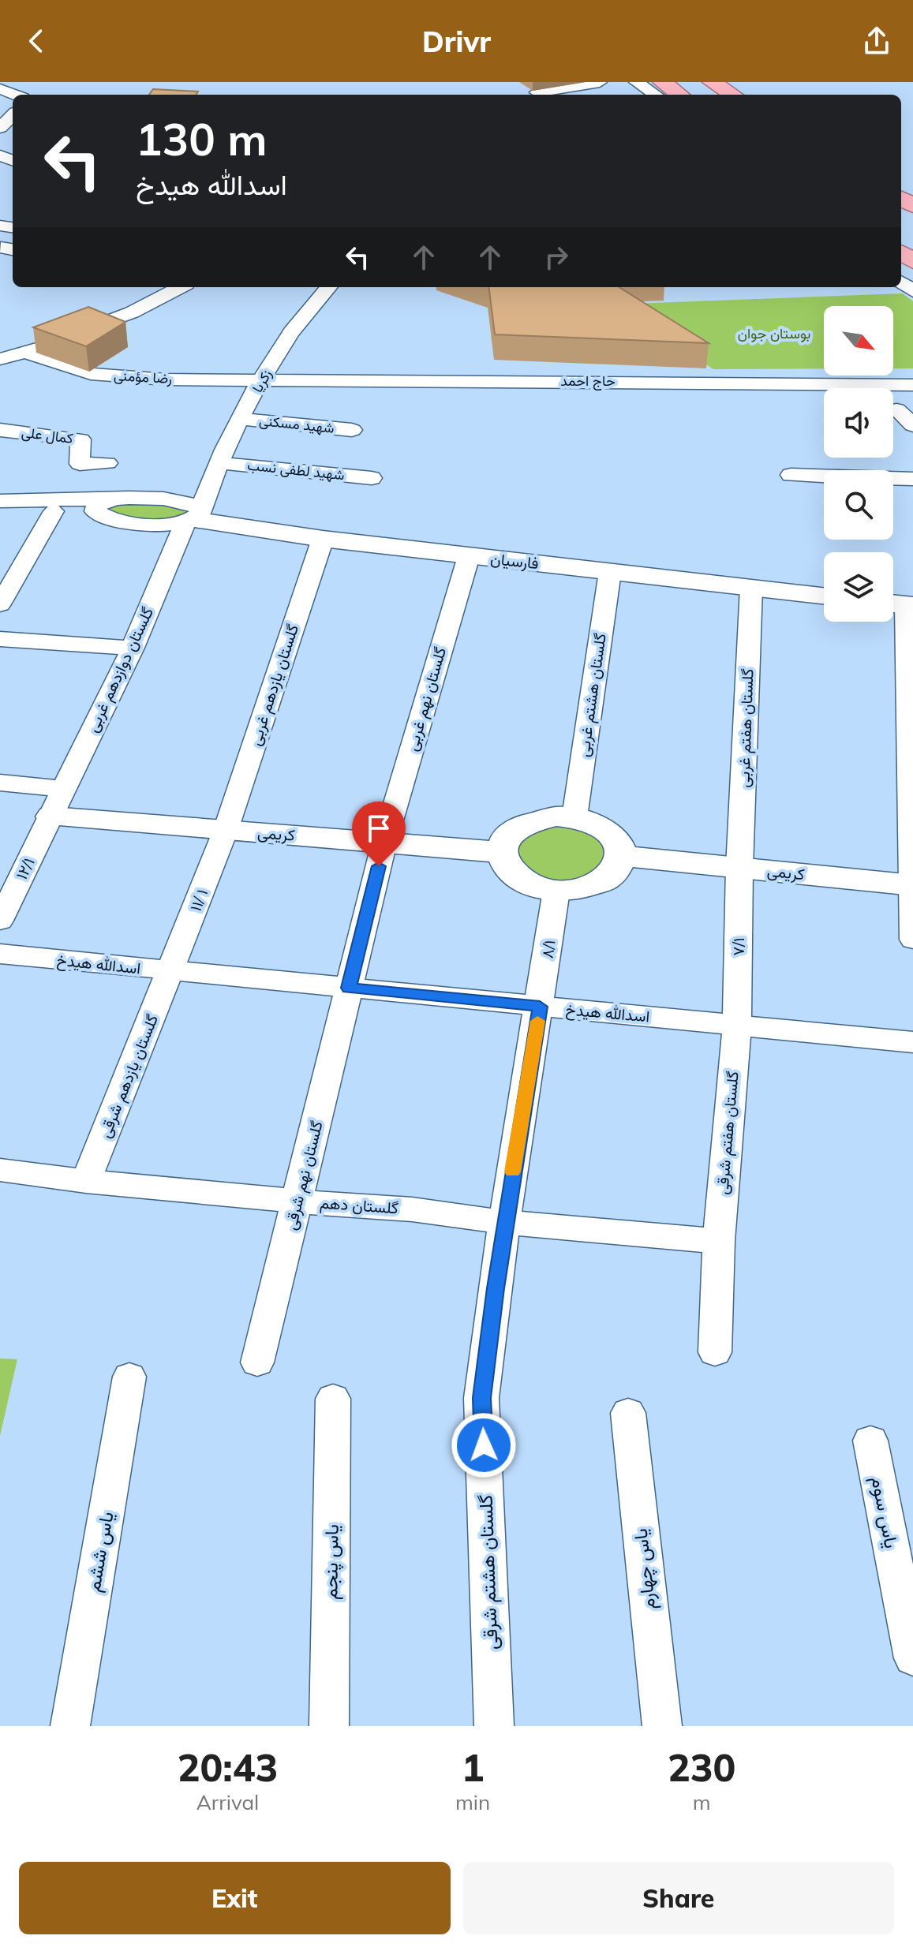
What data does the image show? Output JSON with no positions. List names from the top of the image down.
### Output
{
  "streets": {
    "street": [
      "رضا مؤمنی",
      "زکریا",
      "حاج احمد",
      "شهید مسکنی",
      "کمال علی",
      "شهید لطفی نسب",
      "فارسیان",
      "گلستان دوازدهم غربی",
      "گلستان یازدهم غربی",
      "گلستان هشتم غربی",
      "گلستان نهم غربی",
      "گلستان هفتم غربی",
      "کریمی",
      "۱۲/۱",
      "۱۱/ ۱",
      "۷/۱",
      "۸/۱",
      "اسدالله هیدخ",
      "گلستان یازدهم شرقی",
      "گلستان هفتم شرقی",
      "گلستان نهم شرقی",
      "گلستان دهم",
      "یاس سوم",
      "یاس ششم",
      "یاس پنجم",
      "یاس چهارم",
      "گلستان هشتم شرقی"
    ]
  },
  "crossings": [
    ["رضا مؤمنی", "زکریا"],
    ["رضا مؤمنی", "حاج احمد"],
    ["زکریا", "حاج احمد"],
    ["زکریا", "شهید مسکنی"],
    ["زکریا", "شهید لطفی نسب"],
    ["زکریا", "فارسیان"],
    ["زکریا", "گلستان دوازدهم غربی"],
    ["فارسیان", "گلستان دوازدهم غربی"],
    ["فارسیان", "گلستان یازدهم غربی"],
    ["فارسیان", "گلستان هشتم غربی"],
    ["فارسیان", "گلستان نهم غربی"],
    ["فارسیان", "گلستان هفتم غربی"],
    ["گلستان دوازدهم غربی", "کریمی"],
    ["گلستان دوازدهم غربی", "۱۲/۱"],
    ["گلستان یازدهم غربی", "کریمی"],
    ["گلستان یازدهم غربی", "۱۱/ ۱"],
    ["گلستان هشتم غربی", "کریمی"],
    ["گلستان هشتم غربی", "۸/۱"],
    ["گلستان نهم غربی", "کریمی"],
    ["گلستان نهم غربی", "اسدالله هیدخ"],
    ["گلستان نهم غربی", "گلستان نهم شرقی"],
    ["گلستان هفتم غربی", "کریمی"],
    ["گلستان هفتم غربی", "۷/۱"],
    ["کریمی", "۱۲/۱"],
    ["کریمی", "۱۱/ ۱"],
    ["کریمی", "۷/۱"],
    ["کریمی", "۸/۱"],
    ["۱۱/ ۱", "اسدالله هیدخ"],
    ["۱۱/ ۱", "گلستان یازدهم شرقی"],
    ["۷/۱", "اسدالله هیدخ"],
    ["۷/۱", "گلستان هفتم شرقی"],
    ["۸/۱", "اسدالله هیدخ"],
    ["۸/۱", "گلستان هشتم شرقی"],
    ["اسدالله هیدخ", "گلستان یازدهم شرقی"],
    ["اسدالله هیدخ", "گلستان هفتم شرقی"],
    ["اسدالله هیدخ", "گلستان نهم شرقی"],
    ["اسدالله هیدخ", "گلستان هشتم شرقی"],
    ["گلستان یازدهم شرقی", "گلستان دهم"],
    ["گلستان هفتم شرقی", "گلستان دهم"],
    ["گلستان نهم شرقی", "گلستان دهم"],
    ["گلستان دهم", "گلستان هشتم شرقی"]
  ],
  "parks": ["بوستان جوان"],
  "north": "bottom right",
  "page": {
    "header": "Drivr",
    "turn": ["130 m", "اسدالله هیدخ"],
    "eta": [
      "20:43",
      "Arrival",
      "1",
      "min",
      "230",
      "m"
    ],
    "buttons": ["Exit", "Share"]
  }
}
